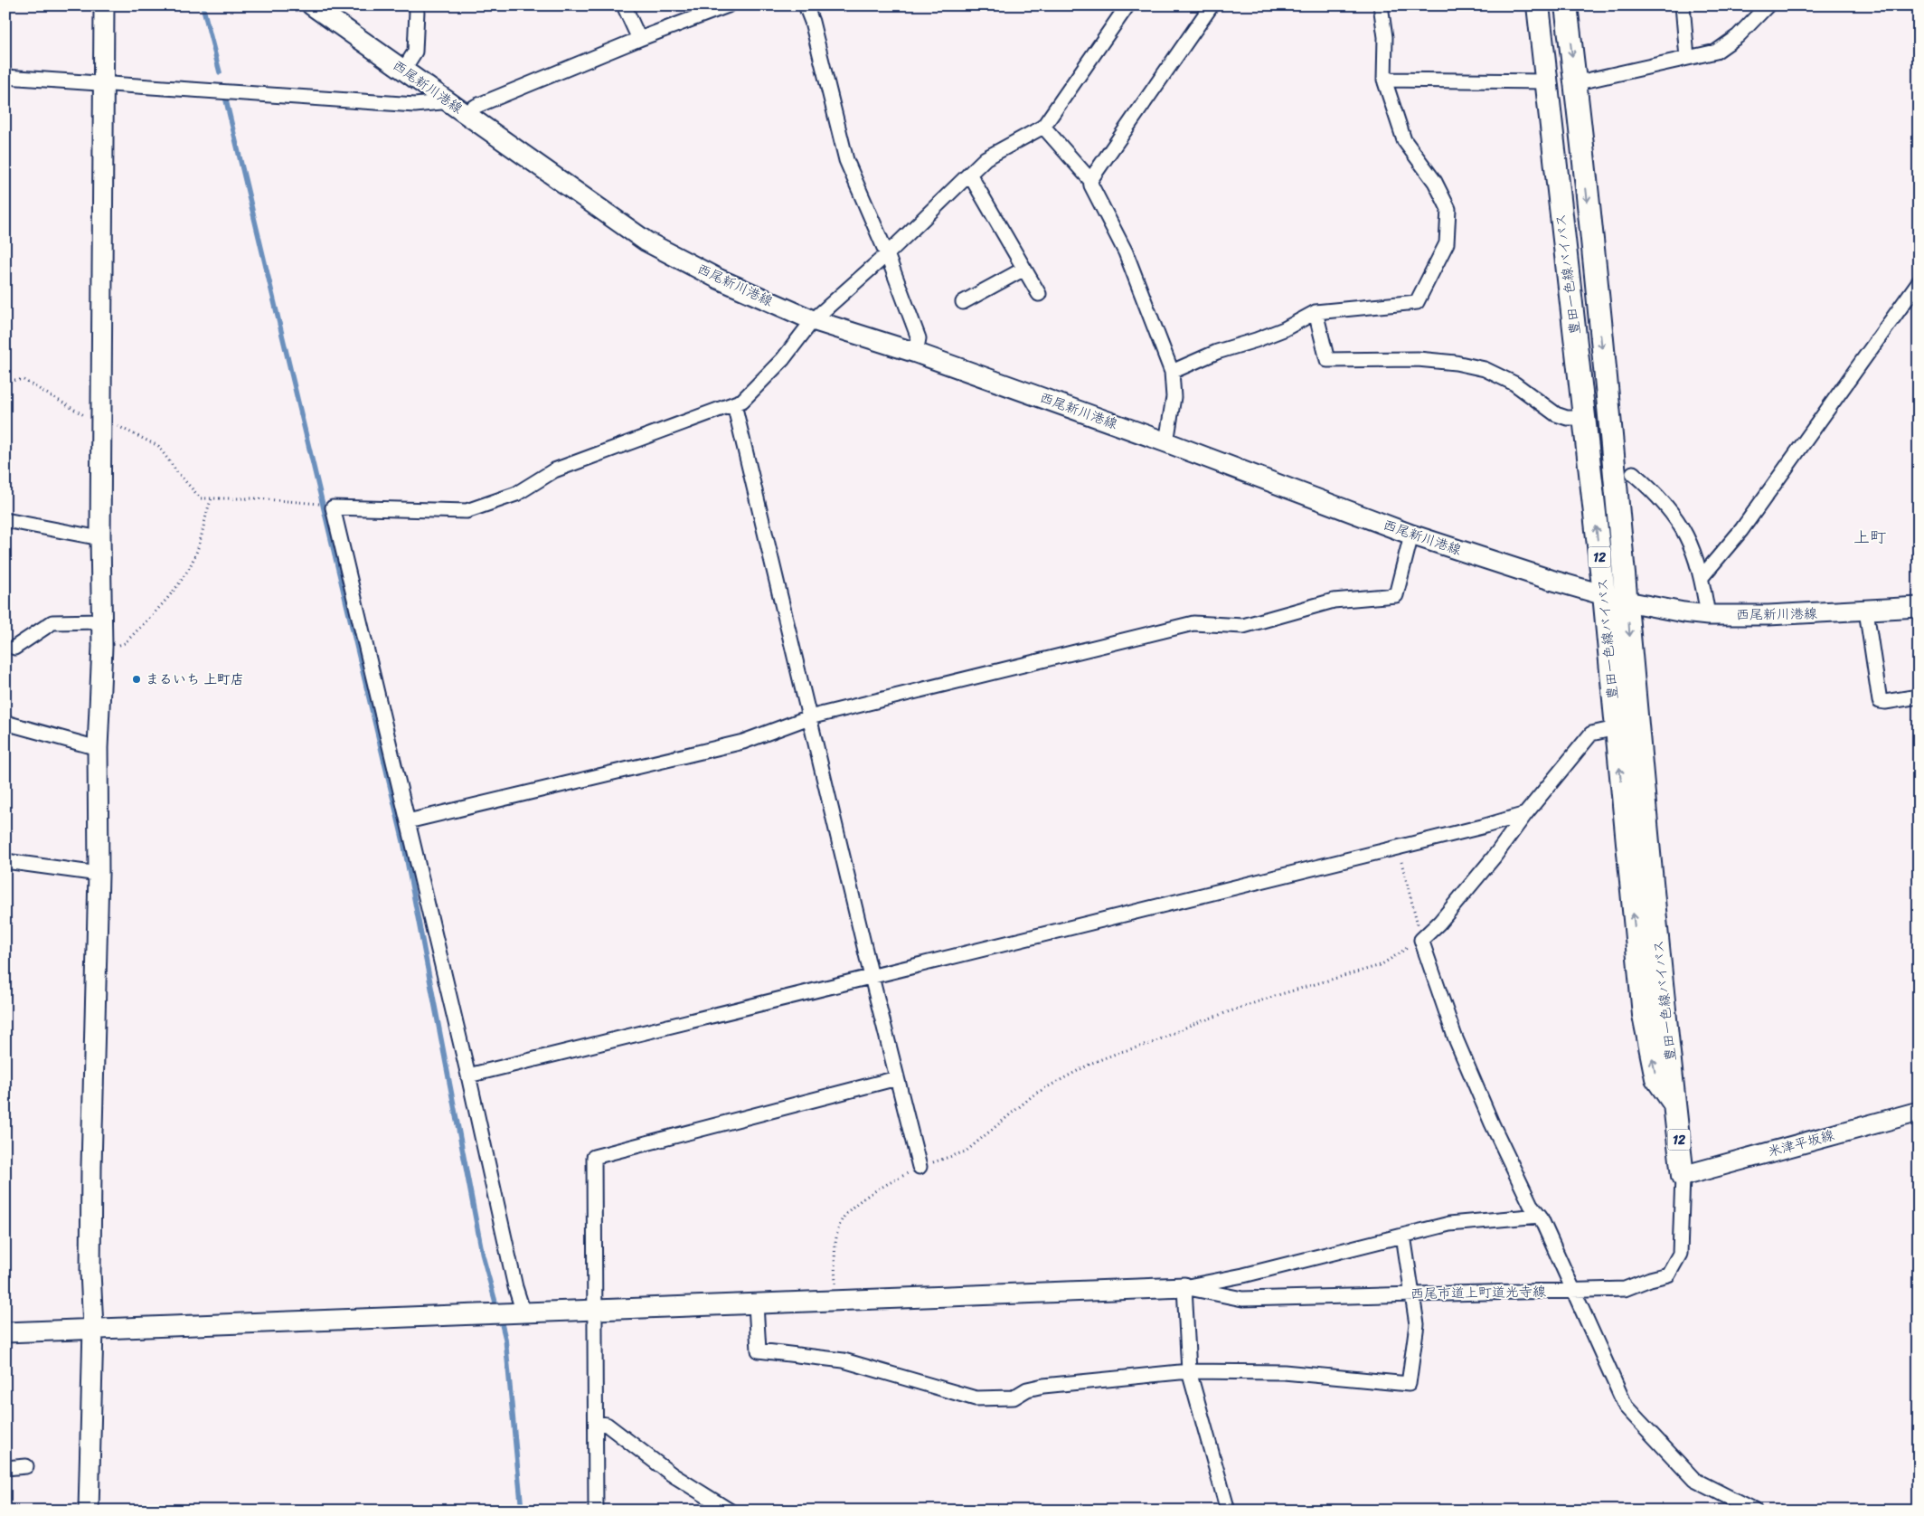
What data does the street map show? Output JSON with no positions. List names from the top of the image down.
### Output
{
  "streets": {
    "main road": ["豊田一色線バイパス", "12"],
    "street": ["西尾新川港線", "米津平坂線", "西尾市道上町道光寺線"]
  },
  "crossings": [
    ["西尾新川港線", "豊田一色線バイパス"],
    ["豊田一色線バイパス", "米津平坂線"],
    ["豊田一色線バイパス", "西尾市道上町道光寺線"],
    ["米津平坂線", "西尾市道上町道光寺線"]
  ],
  "districts": ["上町"],
  "places": ["まるいち 上町店"]
}
